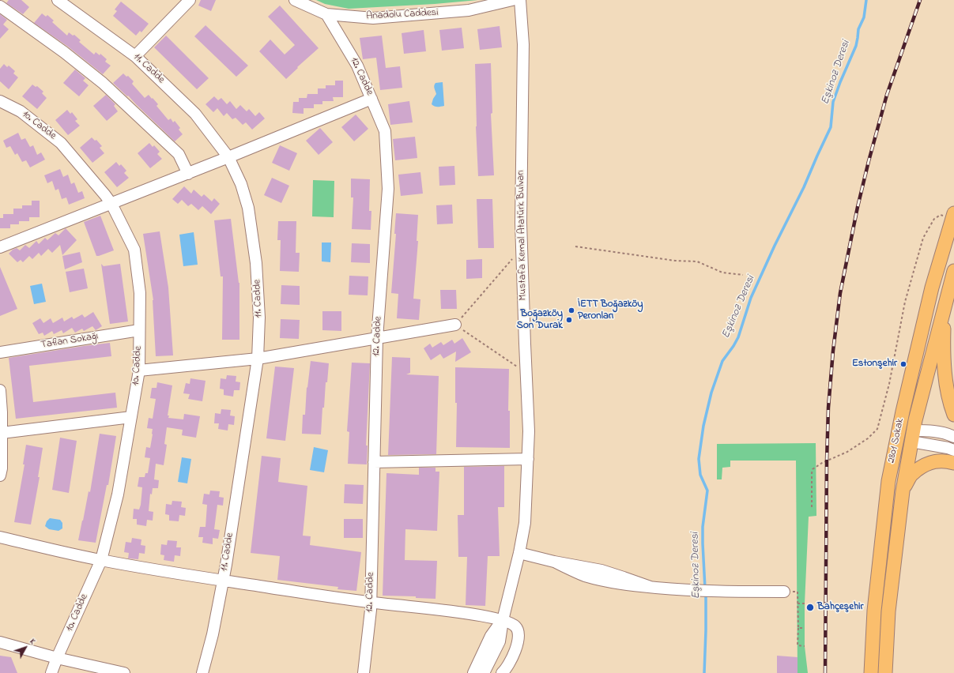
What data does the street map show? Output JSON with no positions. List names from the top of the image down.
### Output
{
  "streets": {
    "main road": ["2801 Sokak"],
    "street": [
      "Anadolu Caddesi",
      "11. Cadde",
      "12. Cadde",
      "10. Cadde",
      "Mustafa Kemal Atatürk Bulvarı",
      "Taflan Sokağı"
    ]
  },
  "crossings": [
    ["Anadolu Caddesi", "12. Cadde"],
    ["10. Cadde", "Taflan Sokağı"]
  ],
  "water": ["Eşkinoz Deresi"],
  "places": [
    "İETT Boğazköy Peronları",
    "Boğazköy Son Durak",
    "Estonşehir",
    "Bahçeşehir"
  ],
  "north": "top right"
}
